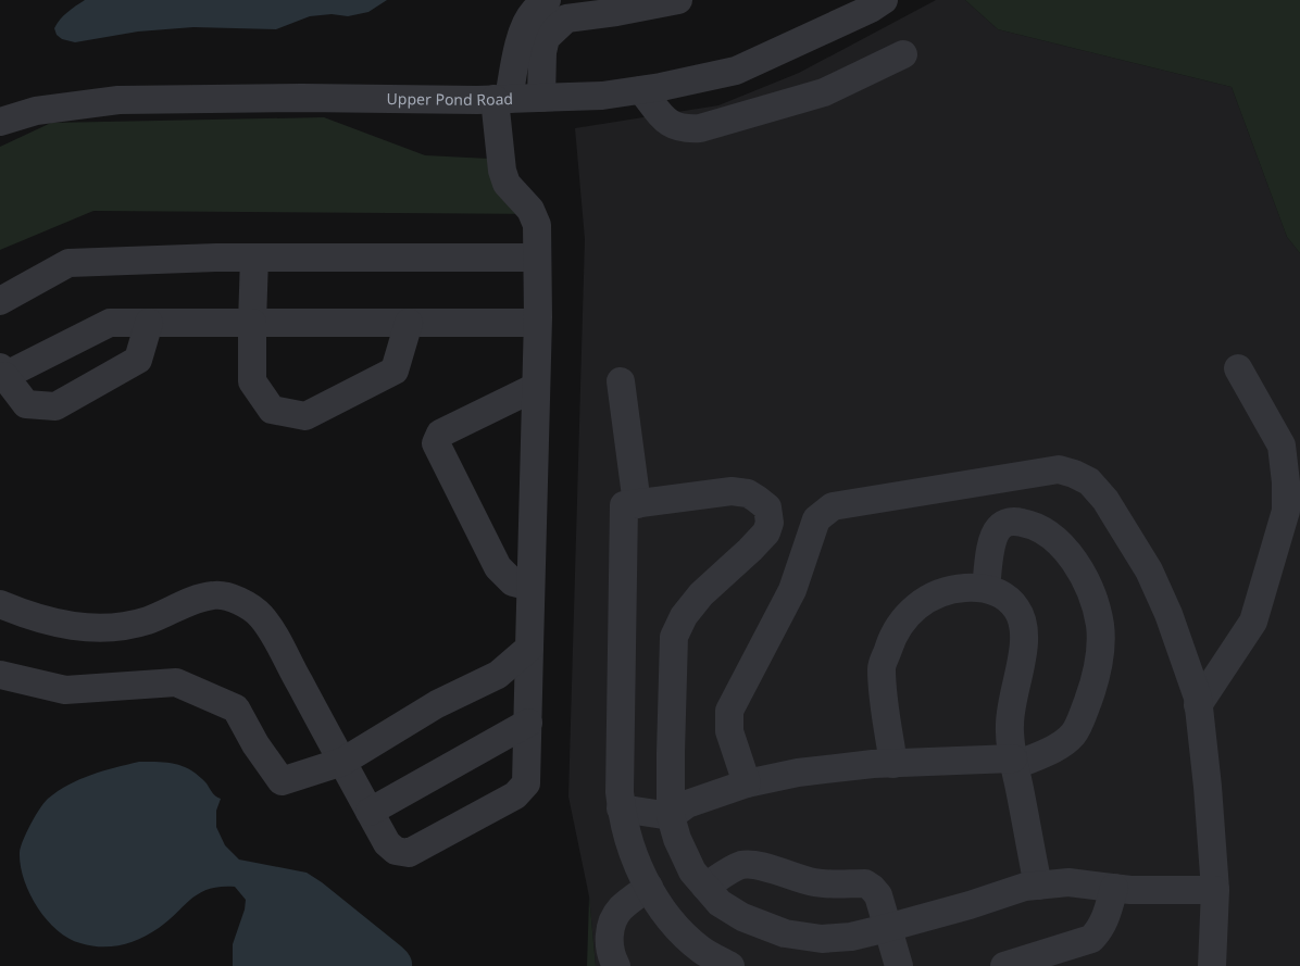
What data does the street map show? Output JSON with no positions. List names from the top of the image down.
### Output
{
  "streets": {
    "street": ["Upper Pond Road"]
  }
}
